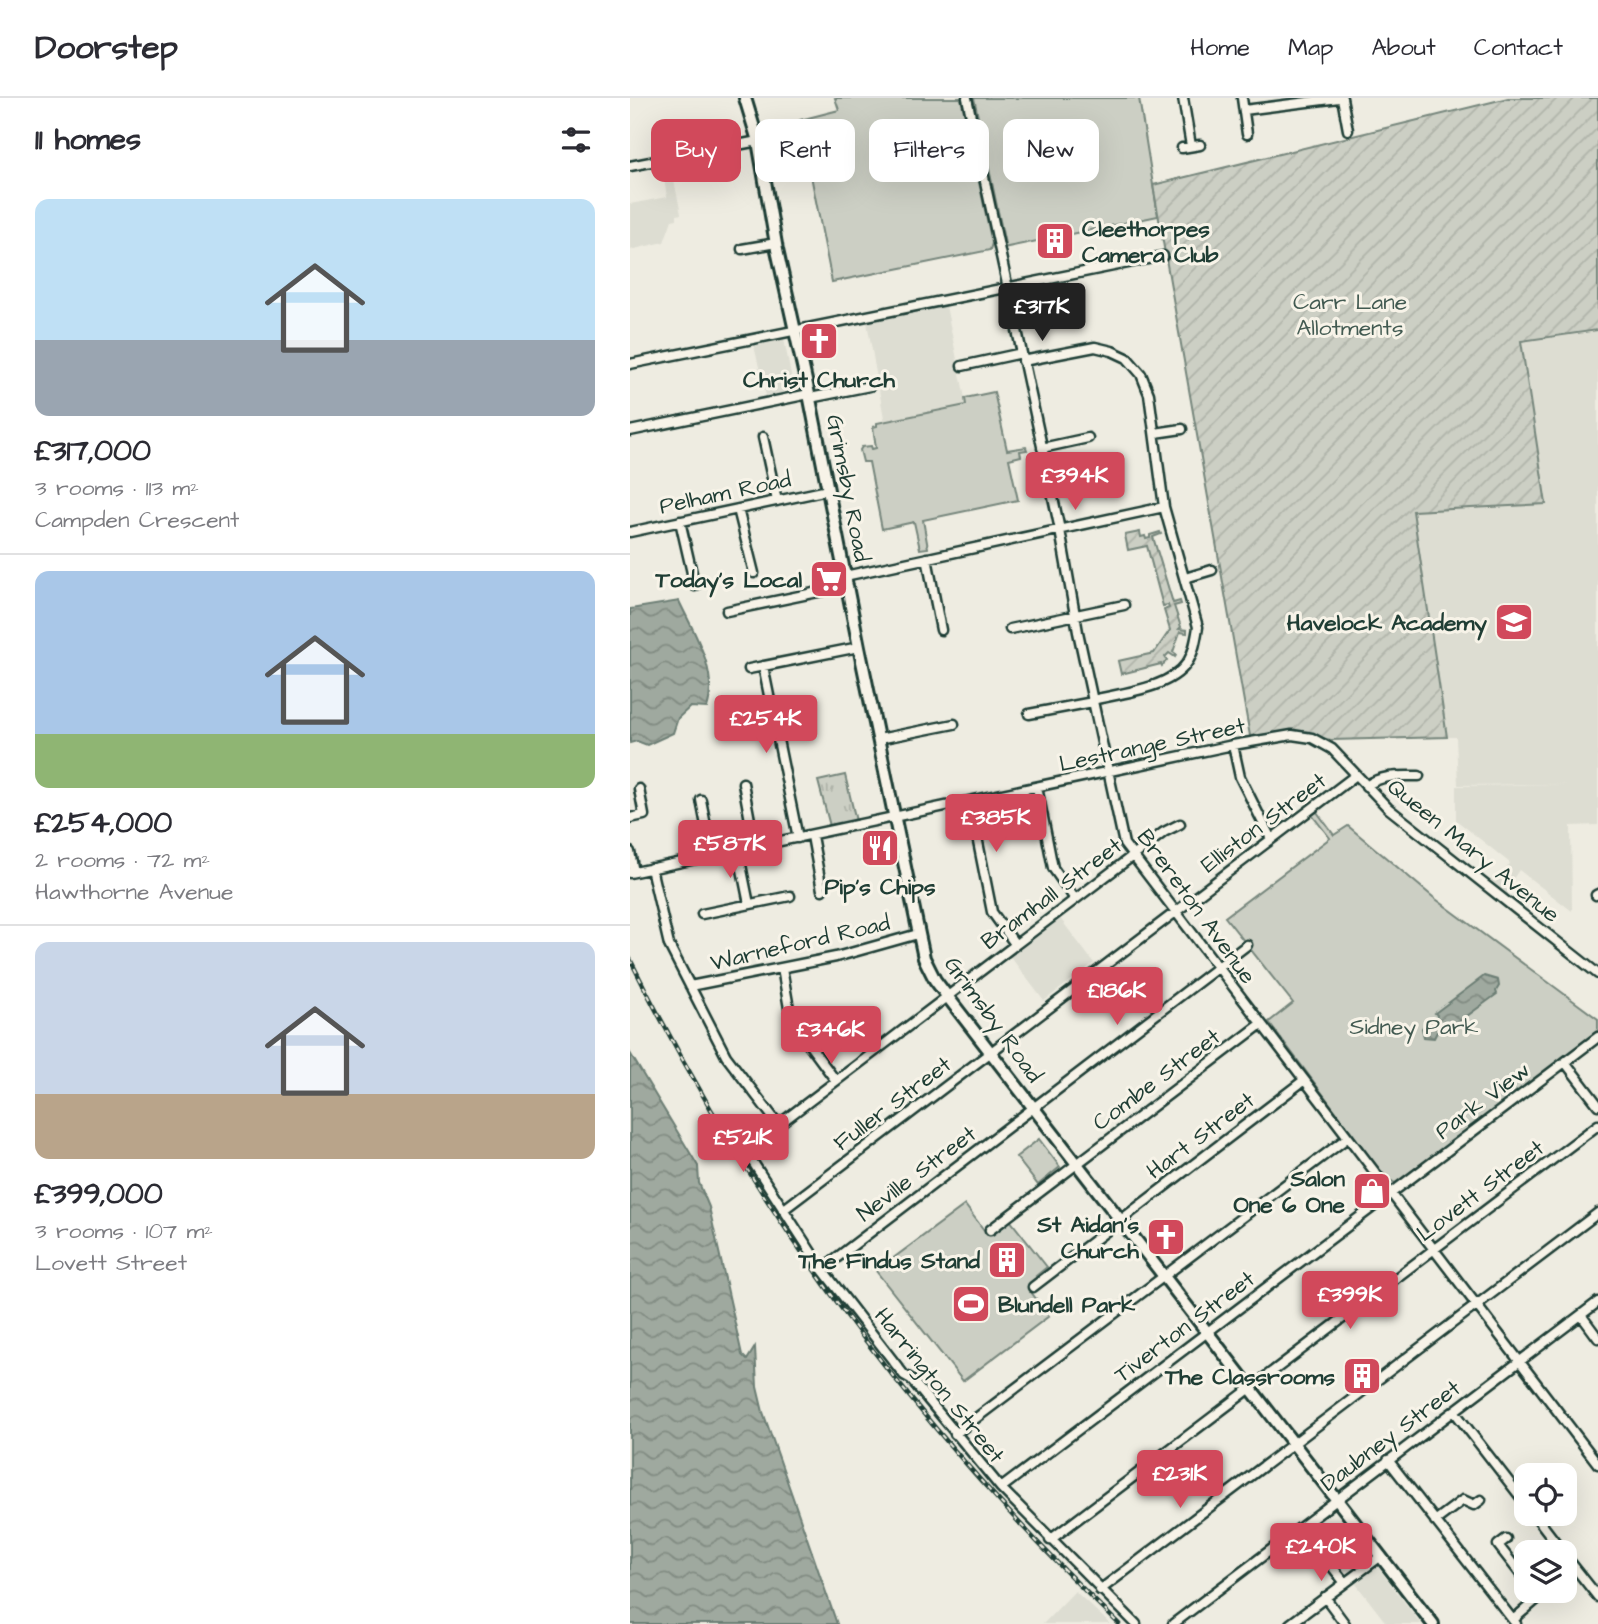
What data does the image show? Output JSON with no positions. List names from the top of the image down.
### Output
{
  "streets": {
    "main road": ["Grimsby Road"],
    "street": [
      "Pelham Road",
      "Lestrange Street",
      "Elliston Street",
      "Queen Mary Avenue",
      "Bramhall Street",
      "Brereton Avenue",
      "Warneford Road",
      "Combe Street",
      "Park View",
      "Fuller Street",
      "Hart Street",
      "Neville Street",
      "Lovett Street",
      "Tiverton Street",
      "Harrington Street",
      "Daubney Street"
    ]
  },
  "crossings": [
    ["Grimsby Road", "Pelham Road"],
    ["Grimsby Road", "Lestrange Street"],
    ["Grimsby Road", "Elliston Street"],
    ["Grimsby Road", "Bramhall Street"],
    ["Grimsby Road", "Warneford Road"],
    ["Grimsby Road", "Combe Street"],
    ["Grimsby Road", "Fuller Street"],
    ["Grimsby Road", "Hart Street"],
    ["Grimsby Road", "Neville Street"],
    ["Grimsby Road", "Lovett Street"],
    ["Grimsby Road", "Tiverton Street"],
    ["Grimsby Road", "Daubney Street"],
    ["Lestrange Street", "Queen Mary Avenue"],
    ["Lestrange Street", "Brereton Avenue"],
    ["Elliston Street", "Queen Mary Avenue"],
    ["Elliston Street", "Brereton Avenue"],
    ["Elliston Street", "Fuller Street"],
    ["Bramhall Street", "Brereton Avenue"],
    ["Bramhall Street", "Harrington Street"],
    ["Brereton Avenue", "Combe Street"],
    ["Brereton Avenue", "Park View"],
    ["Brereton Avenue", "Hart Street"],
    ["Brereton Avenue", "Neville Street"],
    ["Brereton Avenue", "Lovett Street"],
    ["Brereton Avenue", "Tiverton Street"],
    ["Brereton Avenue", "Daubney Street"],
    ["Park View", "Tiverton Street"],
    ["Fuller Street", "Harrington Street"],
    ["Neville Street", "Harrington Street"],
    ["Lovett Street", "Harrington Street"],
    ["Tiverton Street", "Harrington Street"]
  ],
  "parks": ["Carr Lane Allotments", "Sidney Park"],
  "places": {
    "building": ["Cleethorpes Camera Club", "The Findus Stand", "The Classrooms"],
    "church": ["Christ Church", "St Aidan's Church"],
    "supermarket": ["Today's Local"],
    "school or university": ["Havelock Academy"],
    "restaurant": ["Pip’s Chips"],
    "shop": ["Salon One 6 One"],
    "sports": ["Blundell Park"]
  },
  "page": {
    "header": "Doorstep",
    "nav": [
      "Home",
      "Map",
      "About",
      "Contact"
    ],
    "heading": "11 homes",
    "chip": [
      "Buy",
      "Rent",
      "Filters",
      "New"
    ],
    "list": [
      {
        "name": "£317,000",
        "note": "3 rooms · 113 m² · Campden Crescent"
      },
      {
        "name": "£254,000",
        "note": "2 rooms · 72 m² · Hawthorne Avenue"
      },
      {
        "name": "£399,000",
        "note": "3 rooms · 107 m² · Lovett Street"
      }
    ],
    "price": [
      "£317K",
      "£394K",
      "£254K",
      "£385K",
      "£587K",
      "£186K",
      "£346K",
      "£521K",
      "£399K",
      "£231K",
      "£240K"
    ]
  }
}
